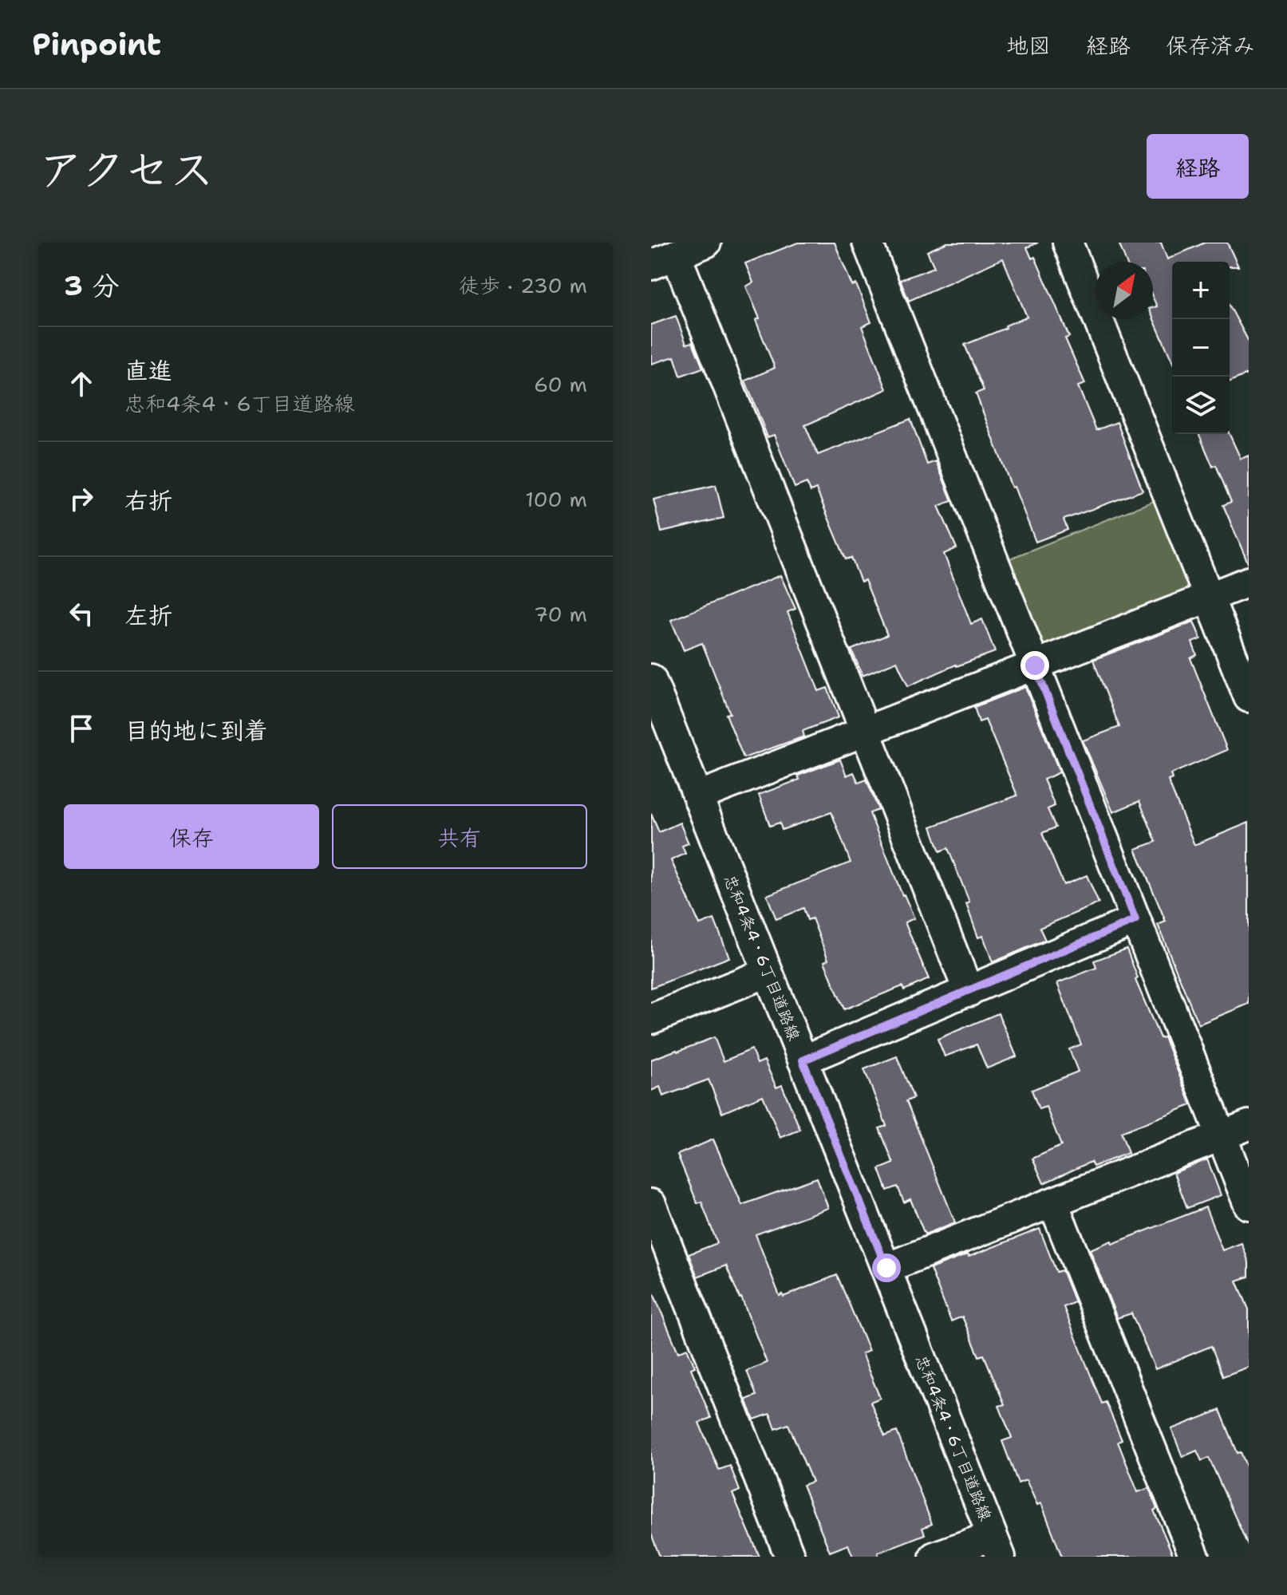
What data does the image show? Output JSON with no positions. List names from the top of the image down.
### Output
{
  "streets": {
    "street": ["忠和4条4・6丁目道路線"]
  },
  "north": "top right",
  "page": {
    "header": "Pinpoint",
    "nav": ["地図", "経路", "保存済み"],
    "title": "アクセス",
    "buttons": [
      "経路",
      ["保存", "共有"]
    ],
    "heading": ["3 分", "徒歩 · 230 m"],
    "map_buttons": ["+", "−"],
    "list": [
      ["直進", "忠和4条4・6丁目道路線", "60 m"],
      ["右折", "100 m"],
      ["左折", "70 m"],
      "目的地に到着"
    ]
  }
}
